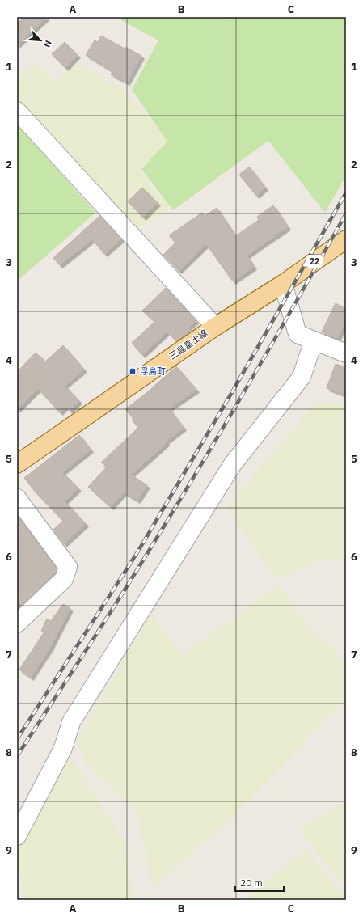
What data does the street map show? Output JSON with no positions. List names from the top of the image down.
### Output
{
  "streets": {
    "main road": ["22", "三島富士線"]
  },
  "places": {
    "transit": ["浮島町"]
  },
  "scale_bar": "20 m",
  "north": "bottom right",
  "grid": {
    "columns": ["A", "B", "C"],
    "rows": [
      "1",
      "2",
      "3",
      "4",
      "5",
      "6",
      "7",
      "8",
      "9"
    ]
  }
}
